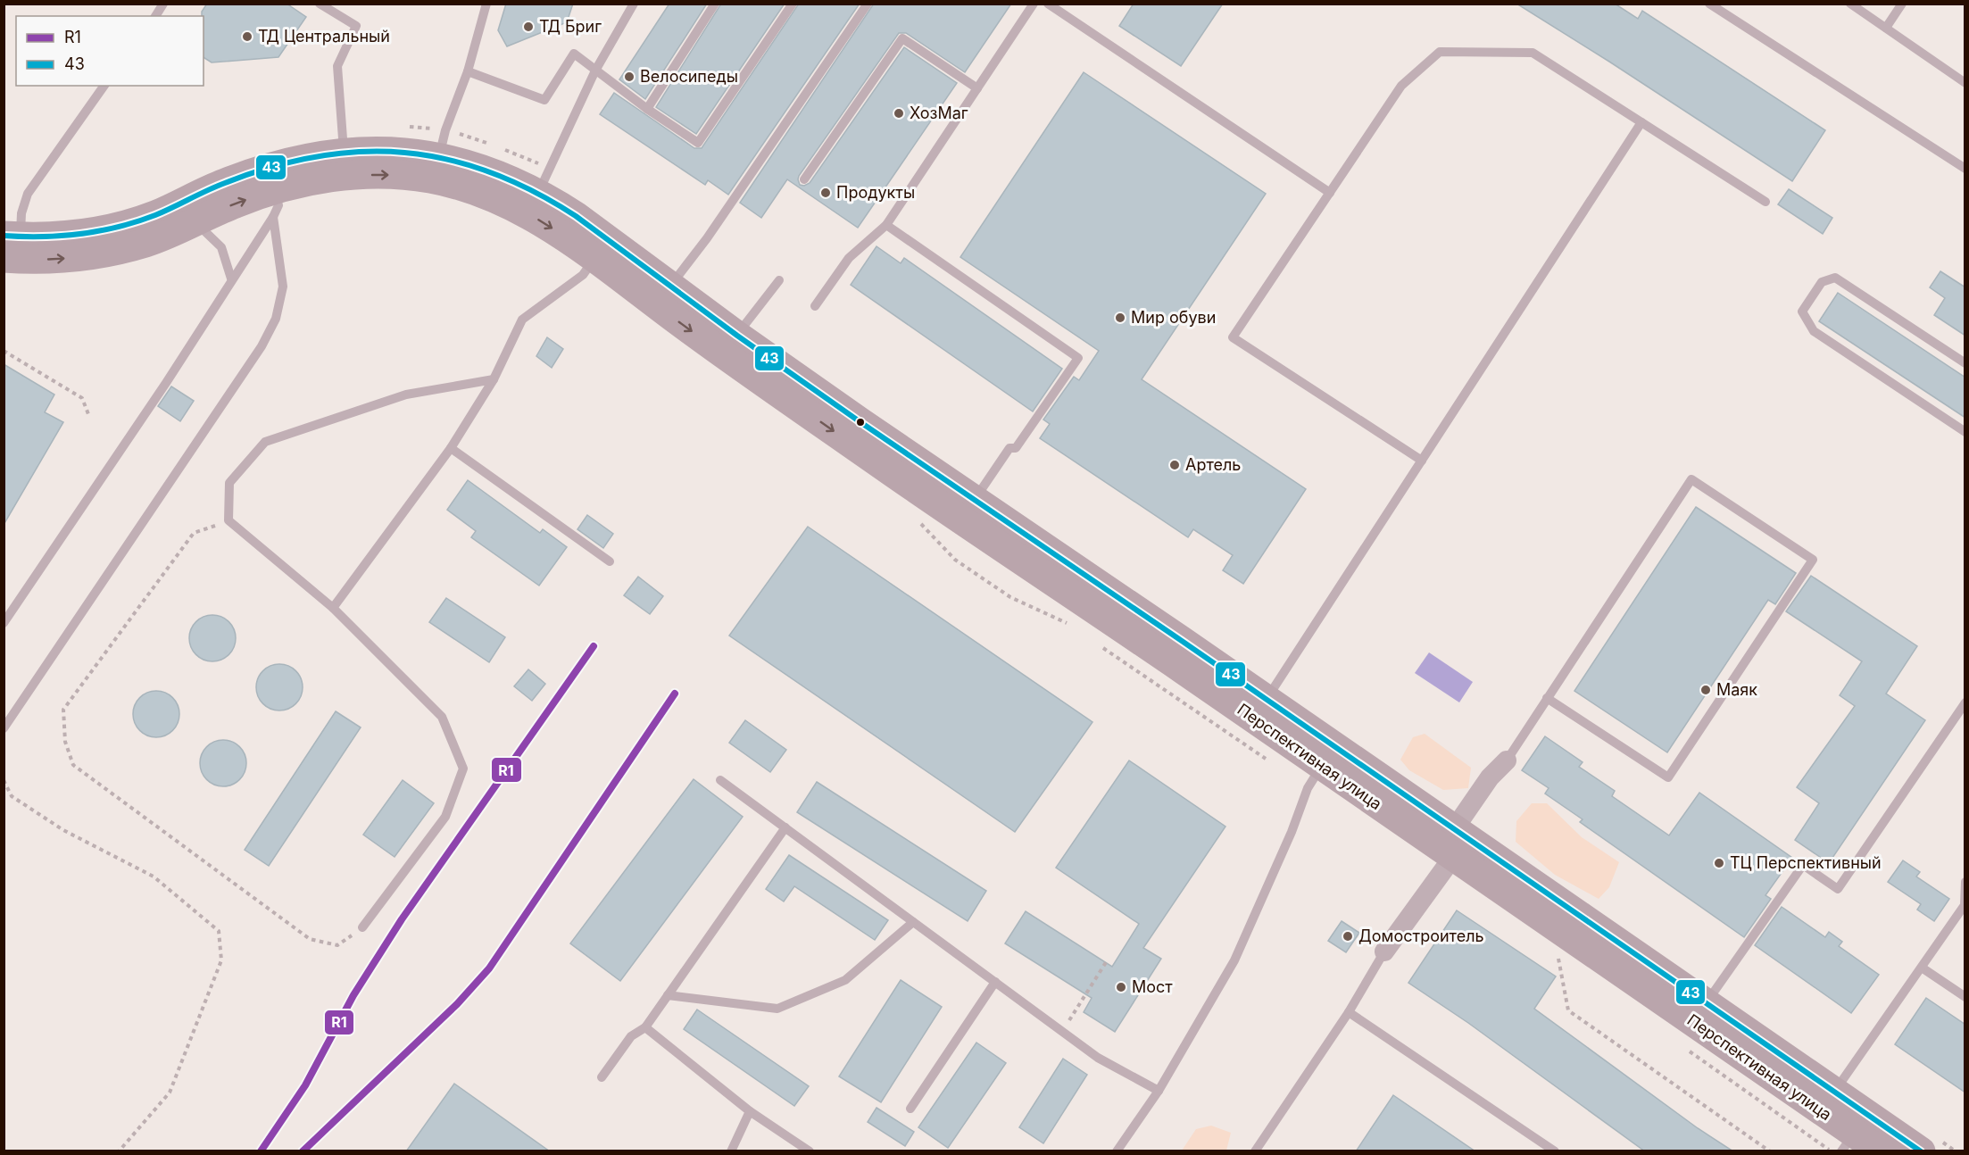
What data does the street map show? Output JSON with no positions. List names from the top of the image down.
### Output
{
  "streets": {
    "main road": ["Перспективная улица"]
  },
  "places": [
    "ТД Бриг",
    "ТД Центральный",
    "Велосипеды",
    "ХозМаг",
    "Продукты",
    "Мир обуви",
    "Артель",
    "Маяк",
    "ТЦ Перспективный",
    "Домостроитель",
    "Мост"
  ],
  "lines": ["transit line 43", "transit line R1"],
  "legend": ["R1", "43"]
}
